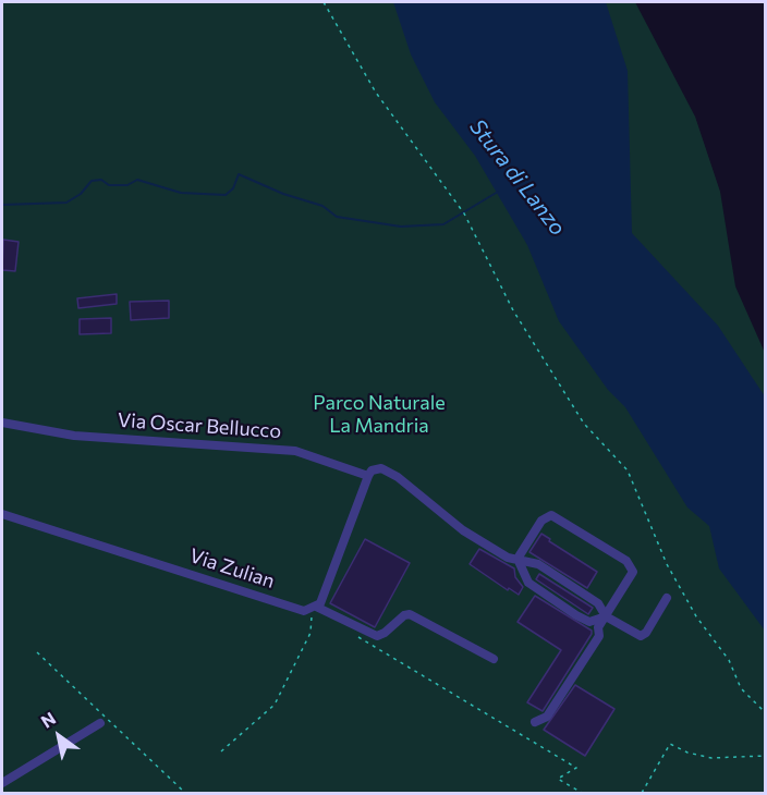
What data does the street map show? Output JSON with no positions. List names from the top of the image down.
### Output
{
  "streets": {
    "street": ["Via Oscar Bellucco", "Via Zulian"]
  },
  "water": ["Stura di Lanzo"],
  "parks": ["Parco Naturale La Mandria"],
  "north": "top left"
}
